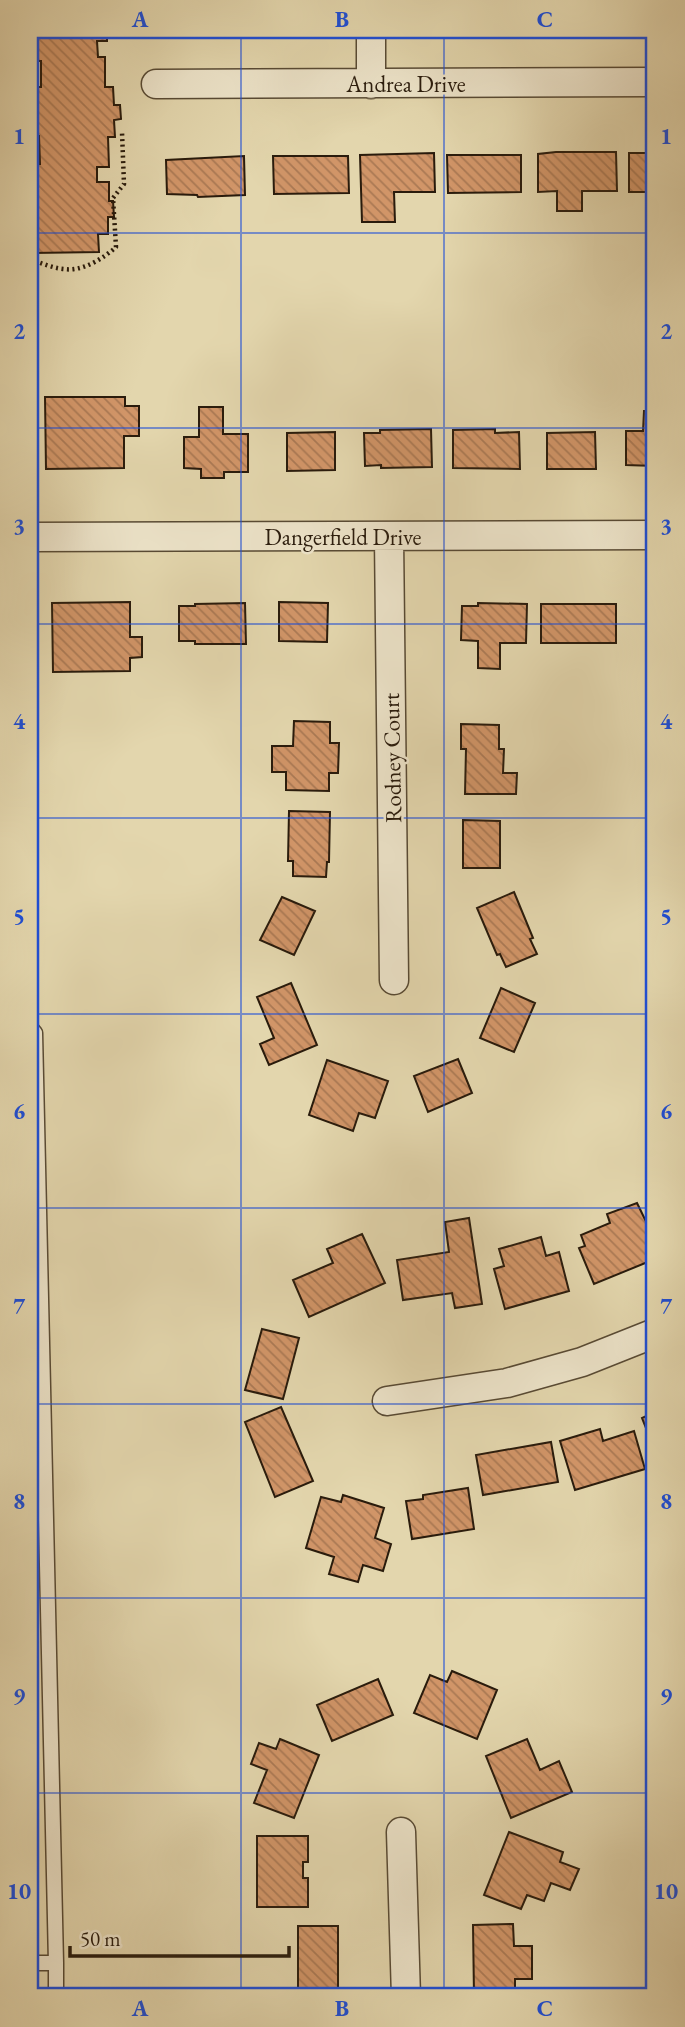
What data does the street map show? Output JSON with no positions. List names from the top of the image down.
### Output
{
  "streets": {
    "street": ["Andrea Drive", "Dangerfield Drive", "Rodney Court"]
  },
  "crossings": [
    ["Dangerfield Drive", "Rodney Court"]
  ],
  "scale_bar": "50 m",
  "grid": {
    "columns": ["A", "B", "C"],
    "rows": [
      "1",
      "2",
      "3",
      "4",
      "5",
      "6",
      "7",
      "8",
      "9",
      "10"
    ]
  }
}
